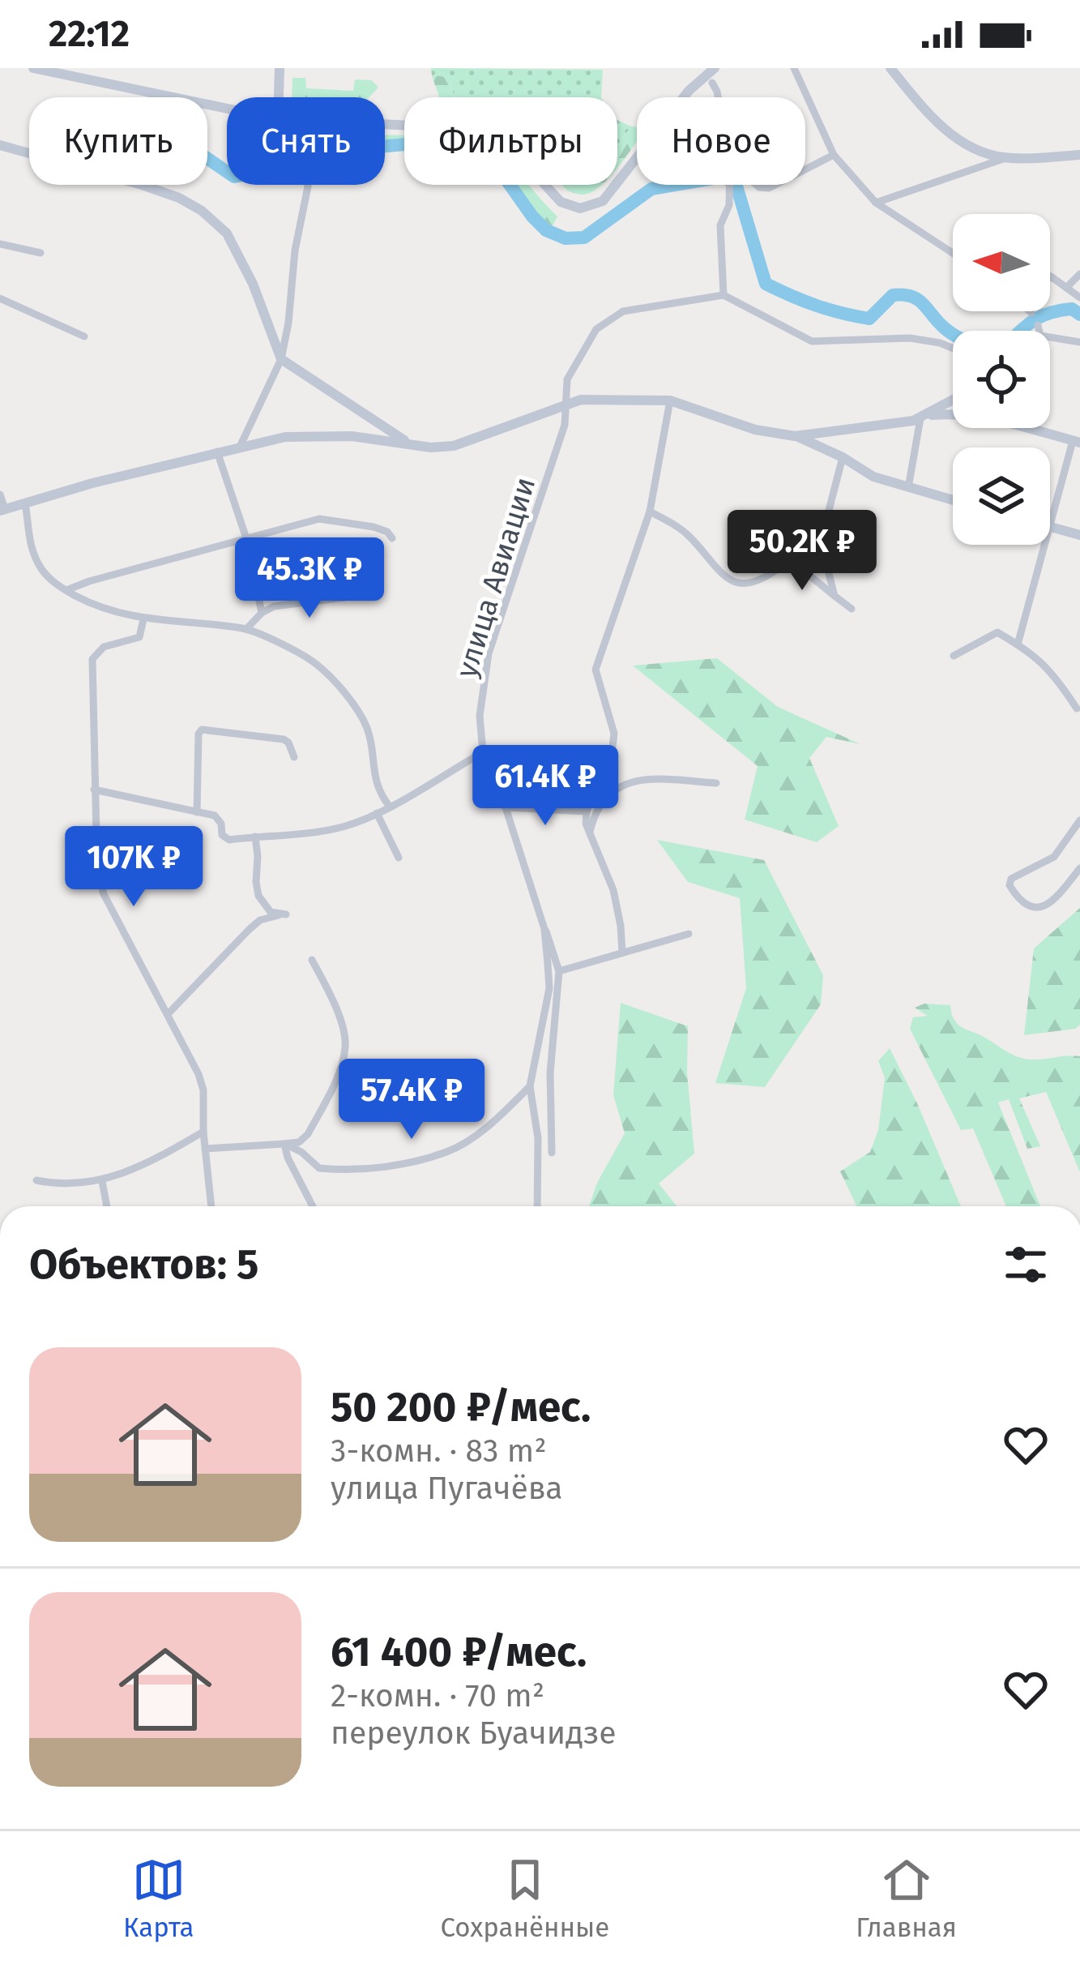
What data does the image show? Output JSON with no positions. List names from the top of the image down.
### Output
{
  "streets": {
    "street": ["улица Авиации"]
  },
  "north": "left",
  "page": {
    "status": "22:12",
    "chip": [
      "Купить",
      "Снять",
      "Фильтры",
      "Новое"
    ],
    "price": [
      "50.2K ₽",
      "45.3K ₽",
      "61.4K ₽",
      "107K ₽",
      "57.4K ₽"
    ],
    "heading": "Объектов: 5",
    "list": [
      {
        "name": "50 200 ₽/мес.",
        "note": "3-комн. · 83 m² · улица Пугачёва"
      },
      {
        "name": "61 400 ₽/мес.",
        "note": "2-комн. · 70 m² · переулок Буачидзе"
      }
    ],
    "tabs": ["Карта", "Сохранённые", "Главная"]
  }
}
